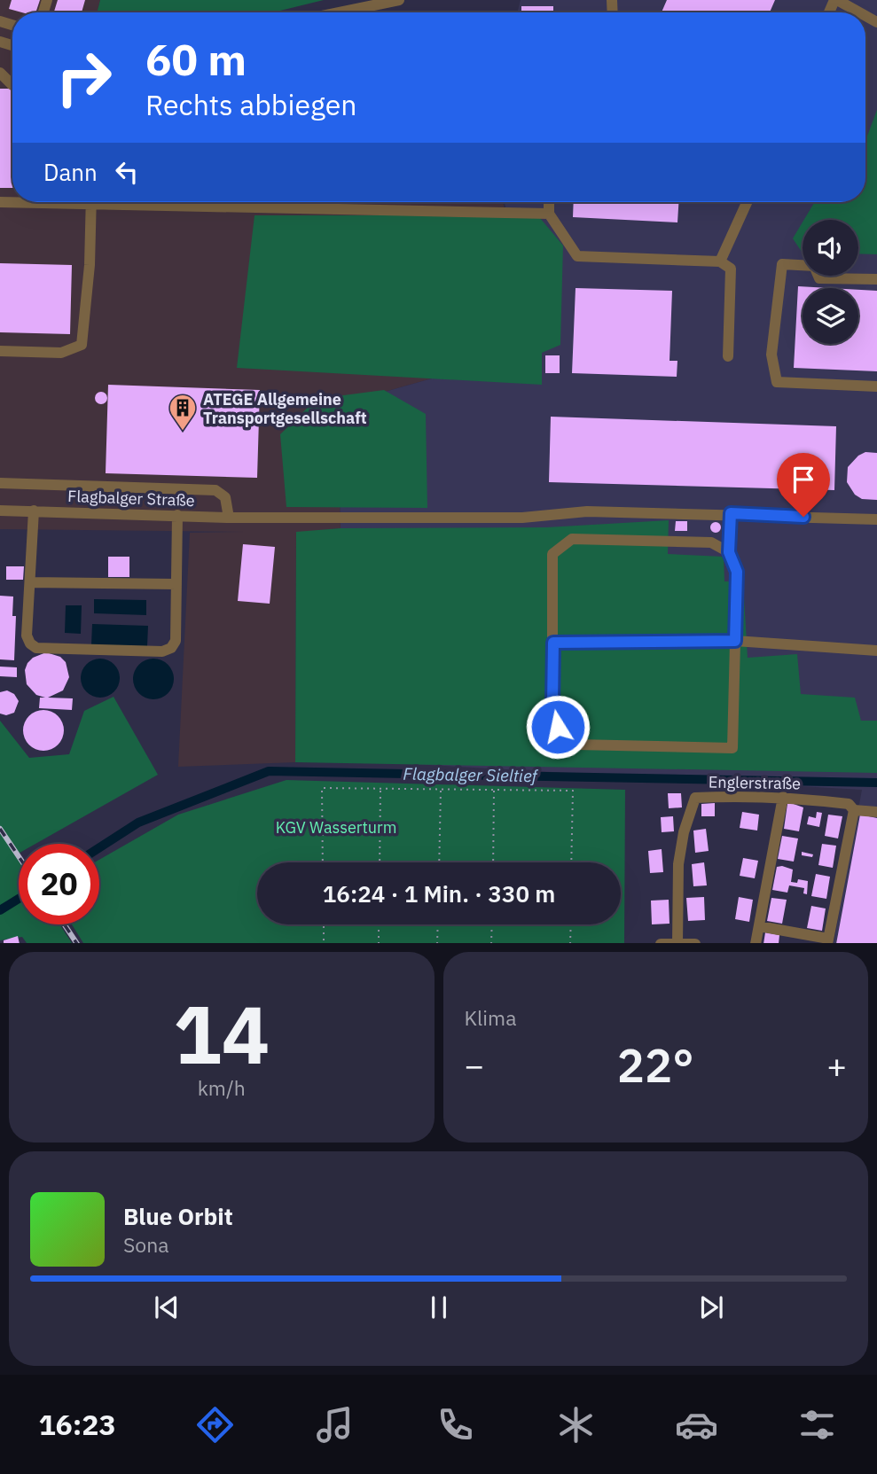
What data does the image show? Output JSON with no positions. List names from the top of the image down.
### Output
{
  "streets": {
    "street": ["Flagbalger Straße", "Englerstraße"]
  },
  "water": ["Flagbalger Sieltief"],
  "parks": ["KGV Wasserturm"],
  "places": {
    "building": ["ATEGE Allgemeine Transportgesellschaft"]
  },
  "page": {
    "turn": ["60 m", "Rechts abbiegen"],
    "then": "Dann",
    "limit": "20",
    "trip": "16:24 · 1 Min. · 330 m",
    "tile": [
      ["14", "km/h"],
      "Klima"
    ],
    "heat": ["−", "22°", "+"],
    "song": ["Blue Orbit", "Sona"],
    "tabs": "16:23"
  }
}
